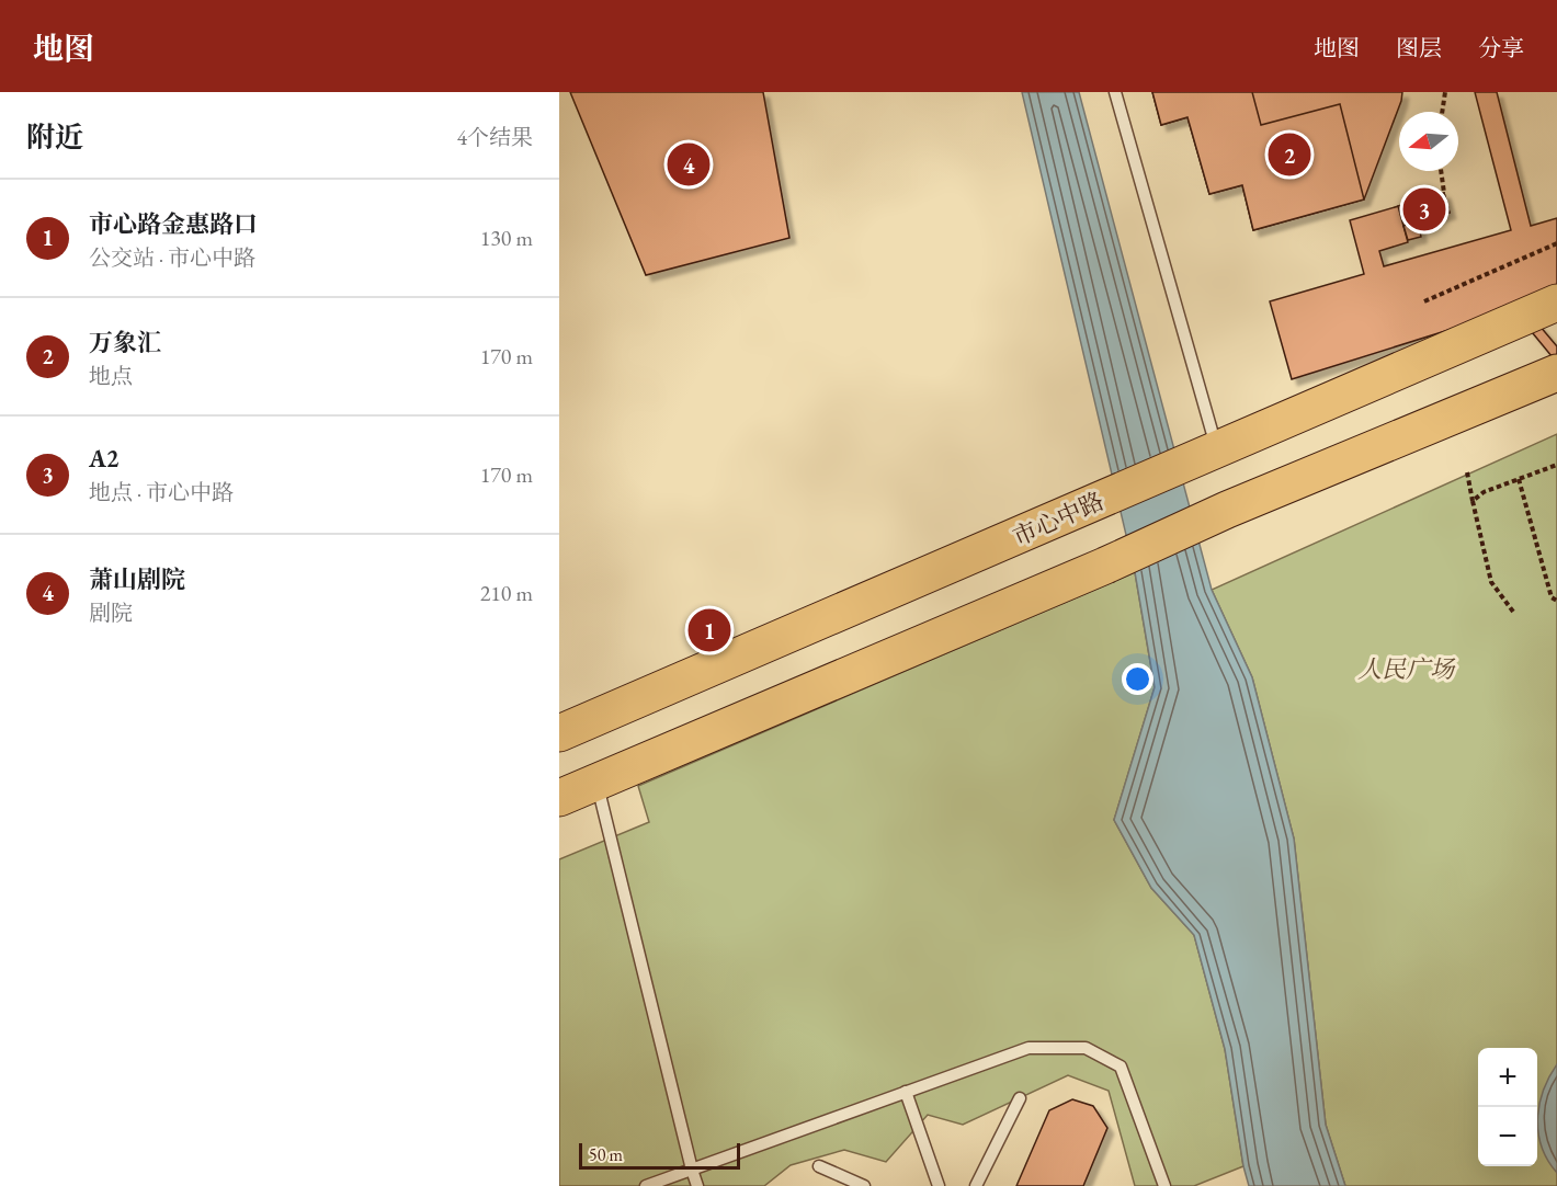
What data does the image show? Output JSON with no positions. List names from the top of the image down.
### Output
{
  "streets": {
    "main road": ["市心中路"]
  },
  "parks": ["人民广场"],
  "scale_bar": "50 m",
  "north": "left",
  "page": {
    "header": "地图",
    "nav": ["地图", "图层", "分享"],
    "heading": ["附近", "4个结果"],
    "pins": [
      "2",
      "4",
      "3",
      "1"
    ],
    "list": [
      {
        "mark": "1",
        "name": "市心路金惠路口",
        "note": "公交站 · 市心中路",
        "value": "130 m"
      },
      {
        "mark": "2",
        "name": "万象汇",
        "note": "地点",
        "value": "170 m"
      },
      {
        "mark": "3",
        "name": "A2",
        "note": "地点 · 市心中路",
        "value": "170 m"
      },
      {
        "mark": "4",
        "name": "萧山剧院",
        "note": "剧院",
        "value": "210 m"
      }
    ],
    "map_buttons": ["+", "−"],
    "scale": "50 m"
  }
}
